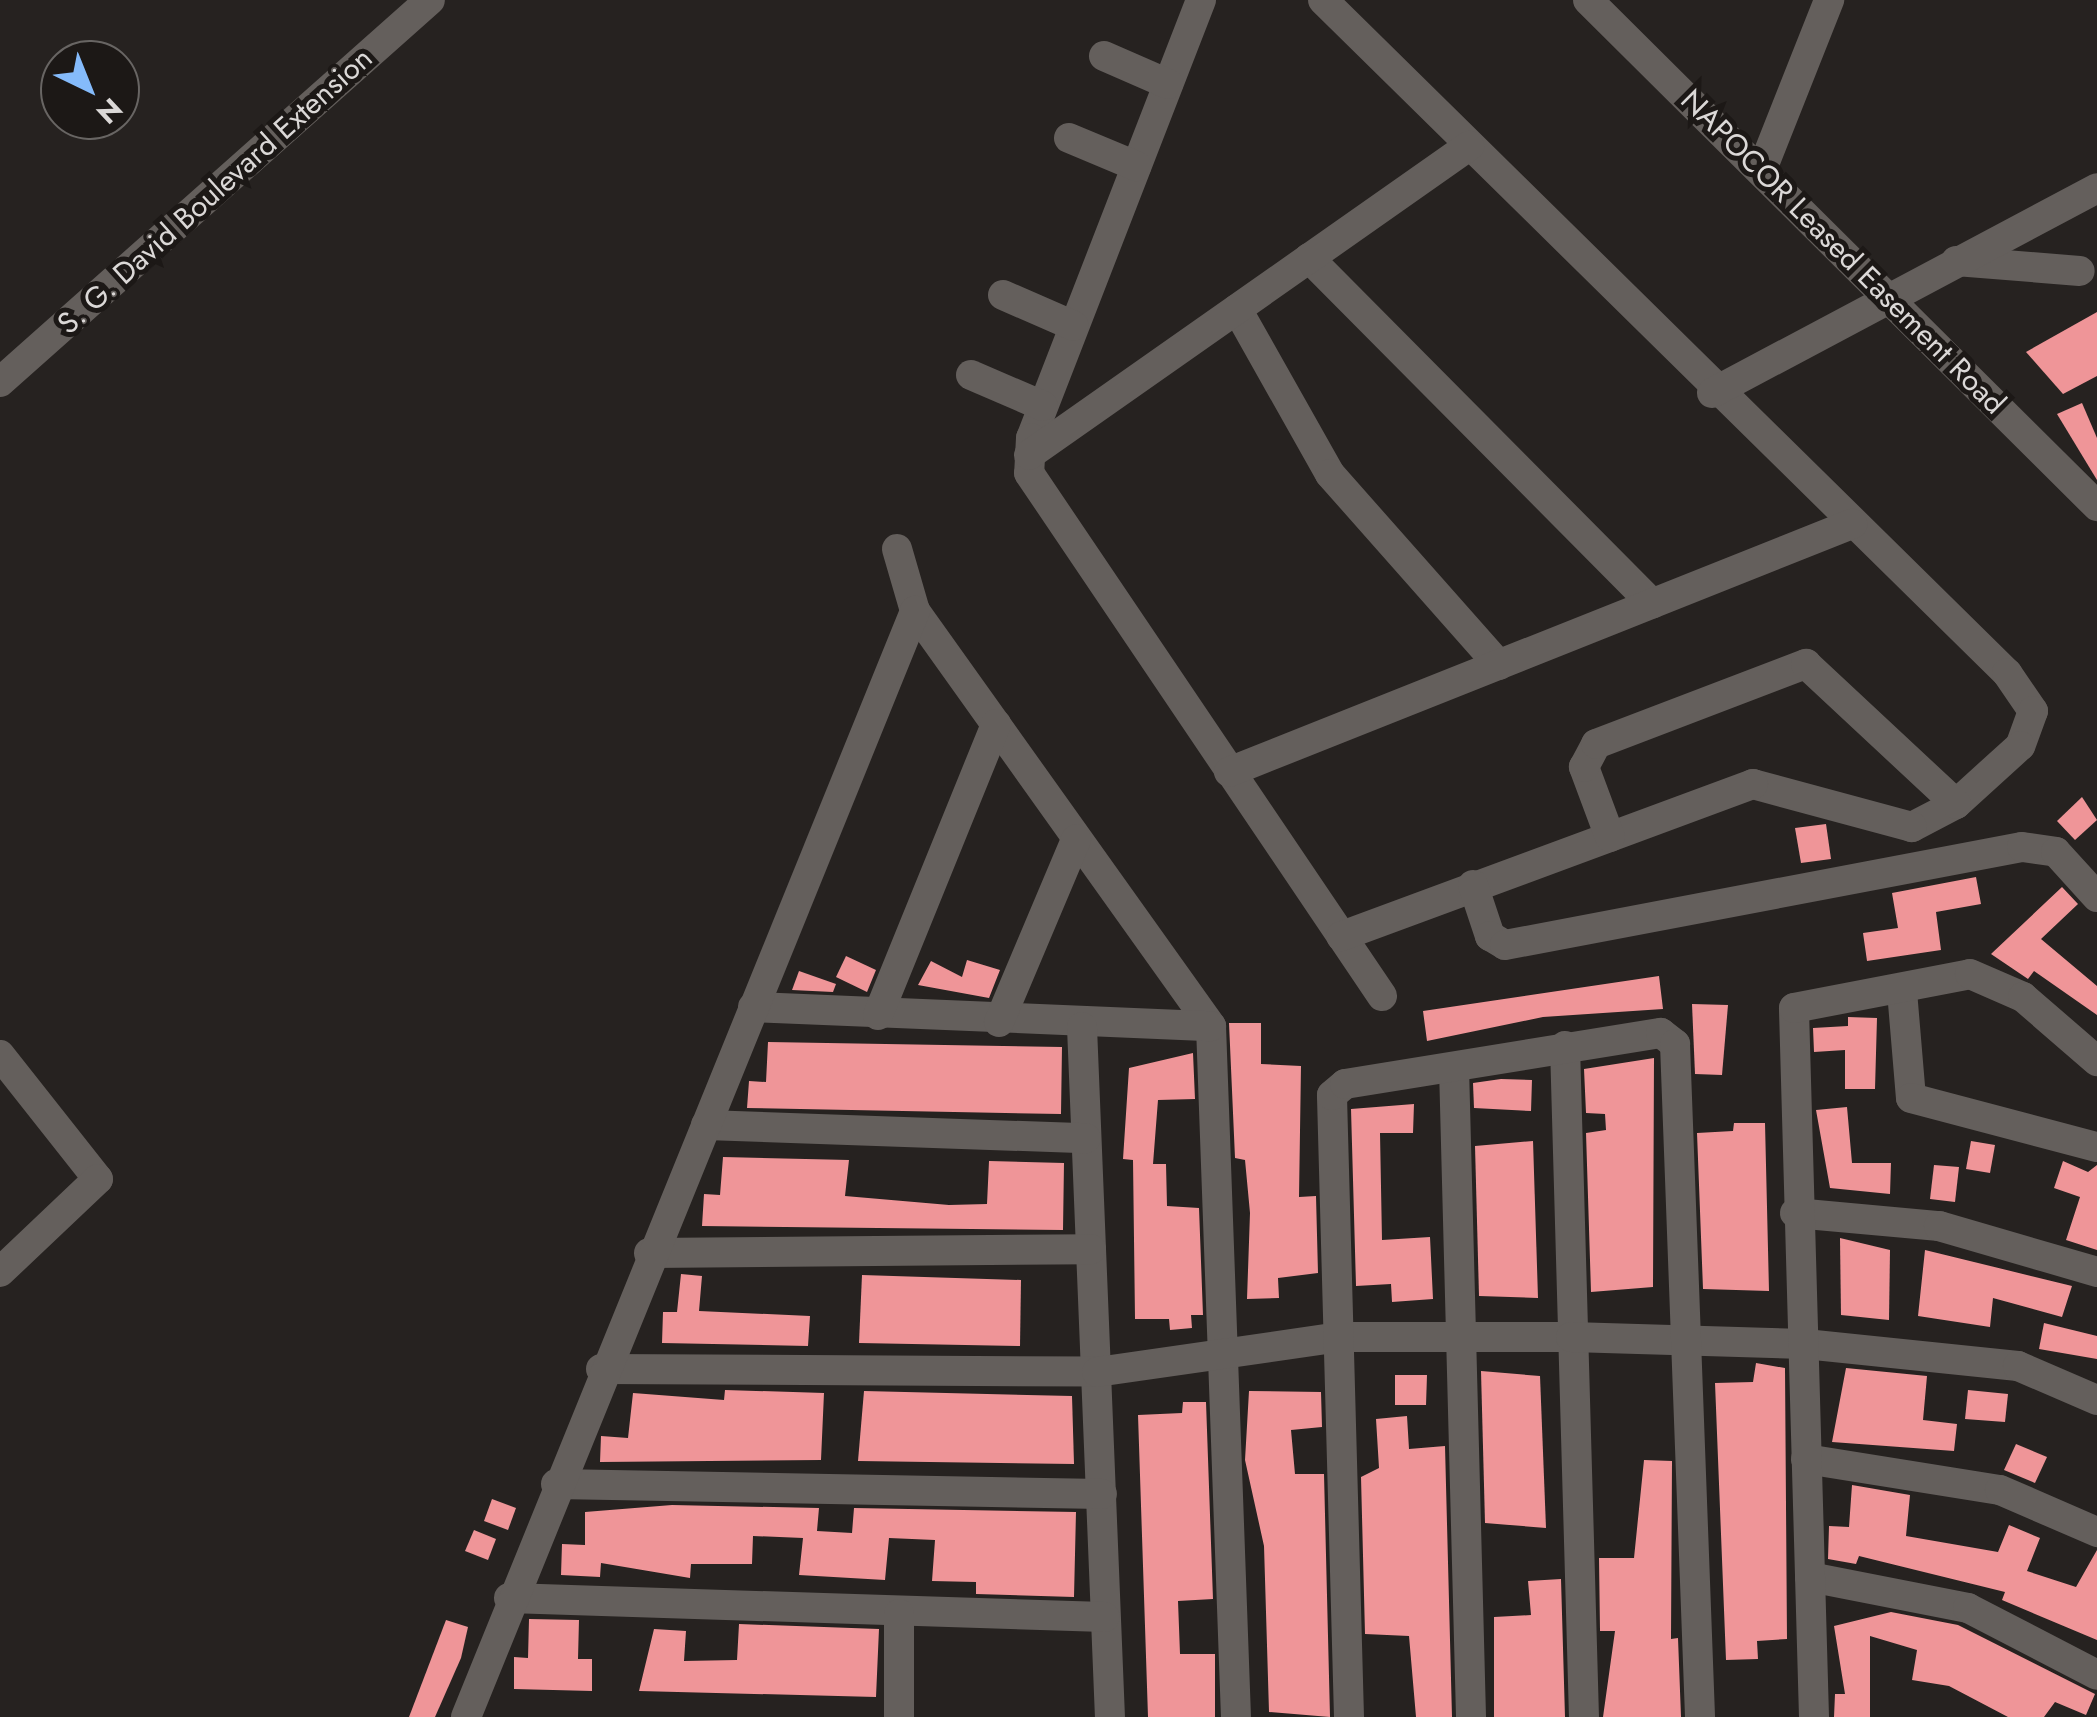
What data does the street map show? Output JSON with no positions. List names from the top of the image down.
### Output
{
  "streets": {
    "street": ["S. G. David Boulevard Extension", "NAPOCOR Leased Easement Road"]
  },
  "north": "bottom right"
}
